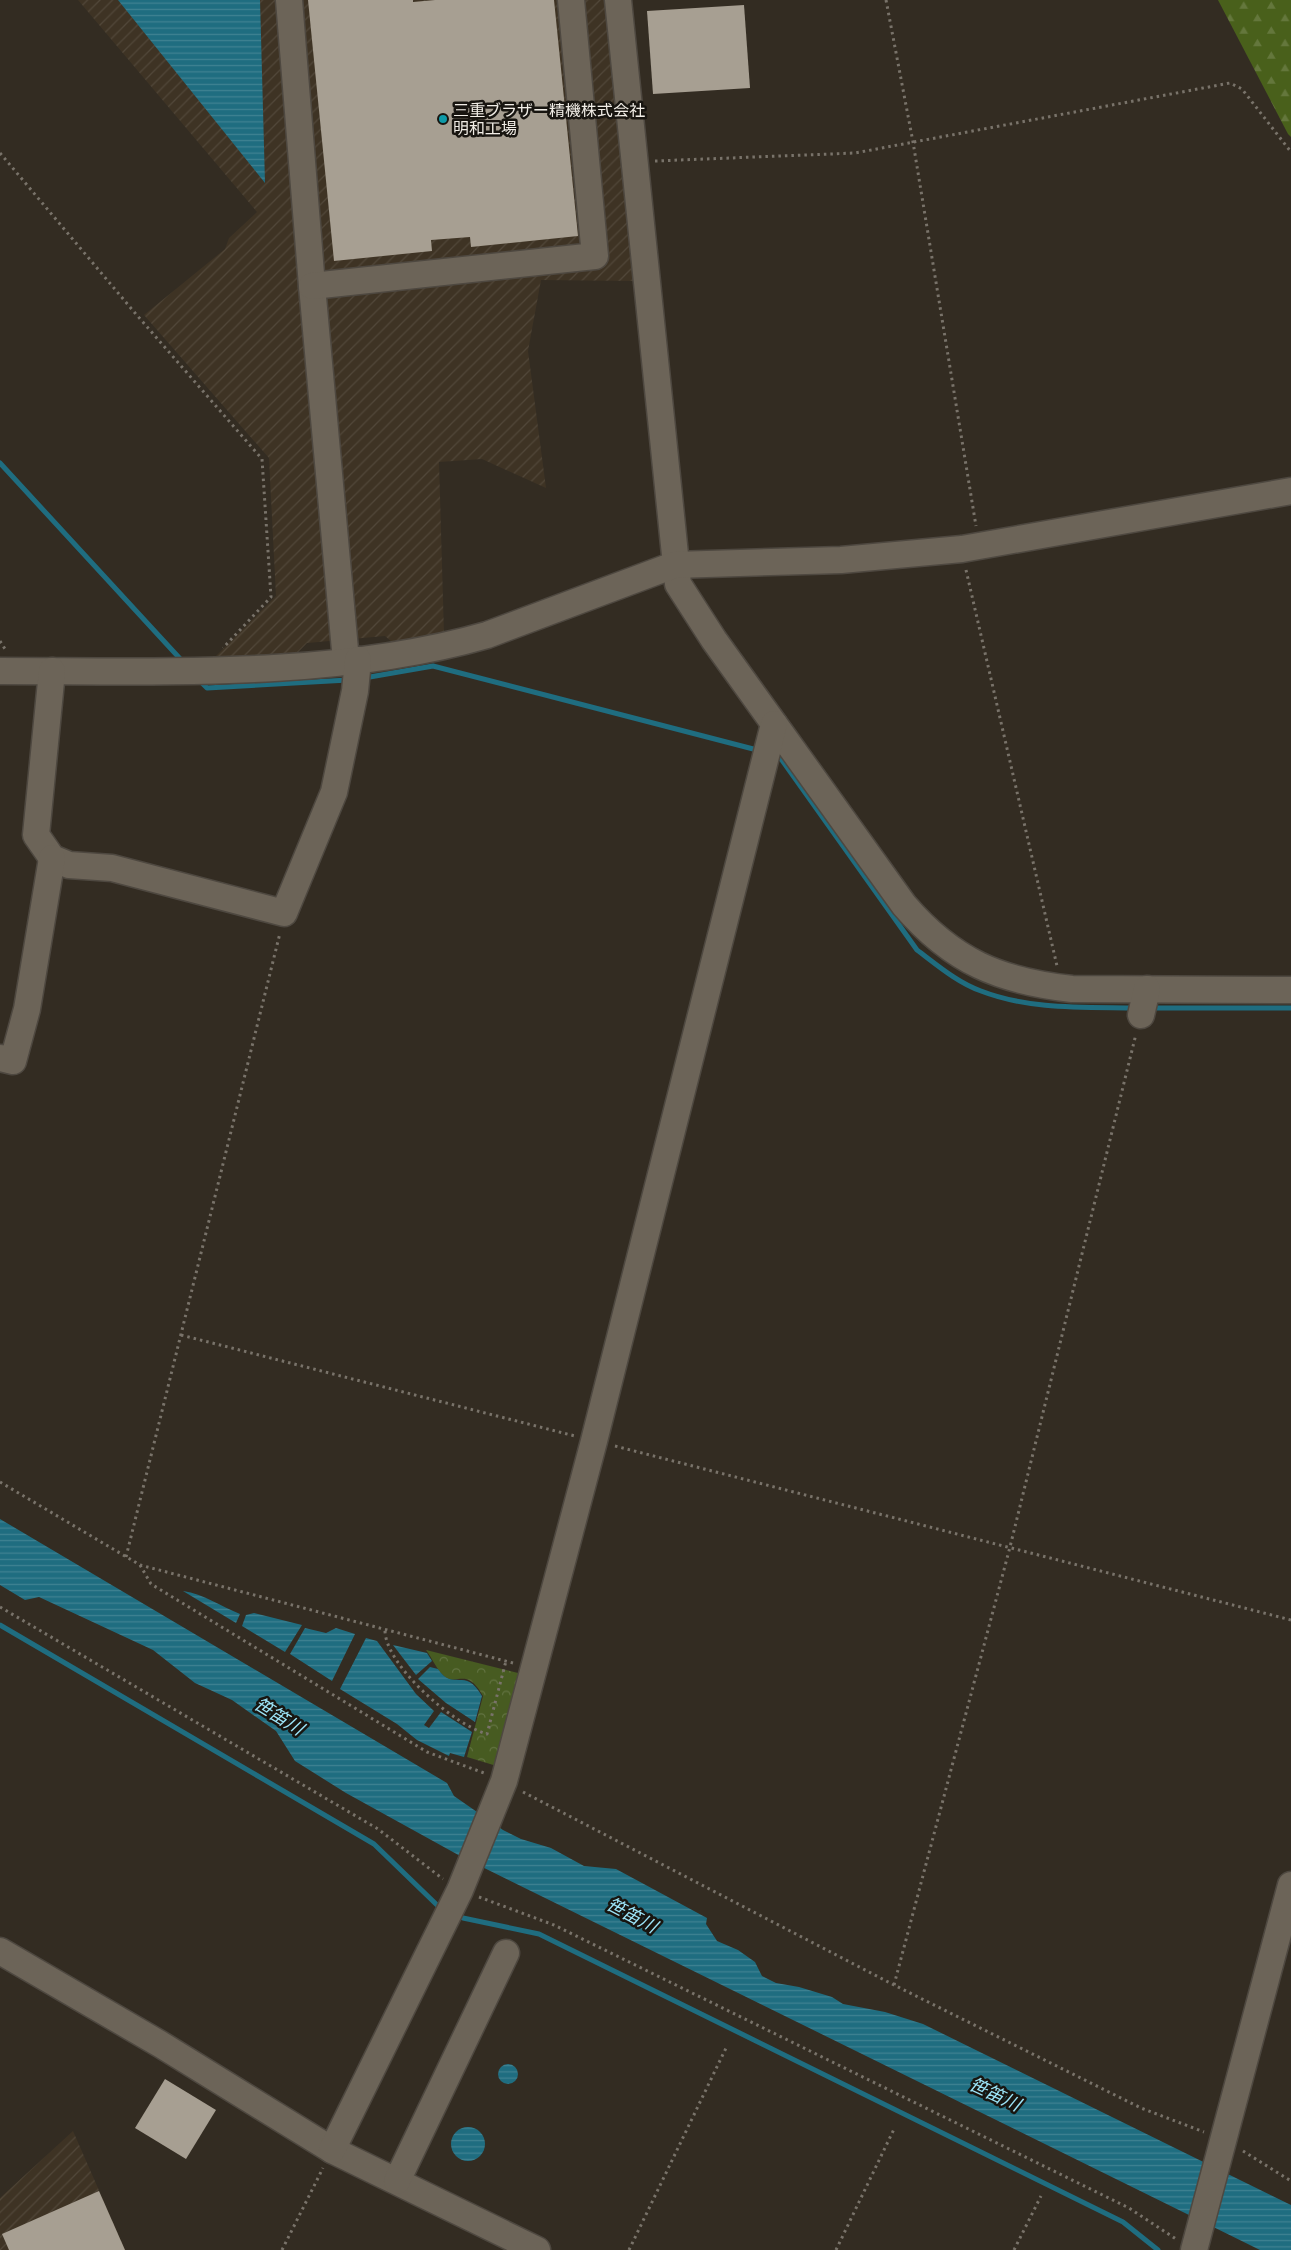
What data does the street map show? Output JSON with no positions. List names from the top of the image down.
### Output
{
  "water": ["笹笛川"],
  "places": ["三重ブラザー精機株式会社 明和工場"]
}
